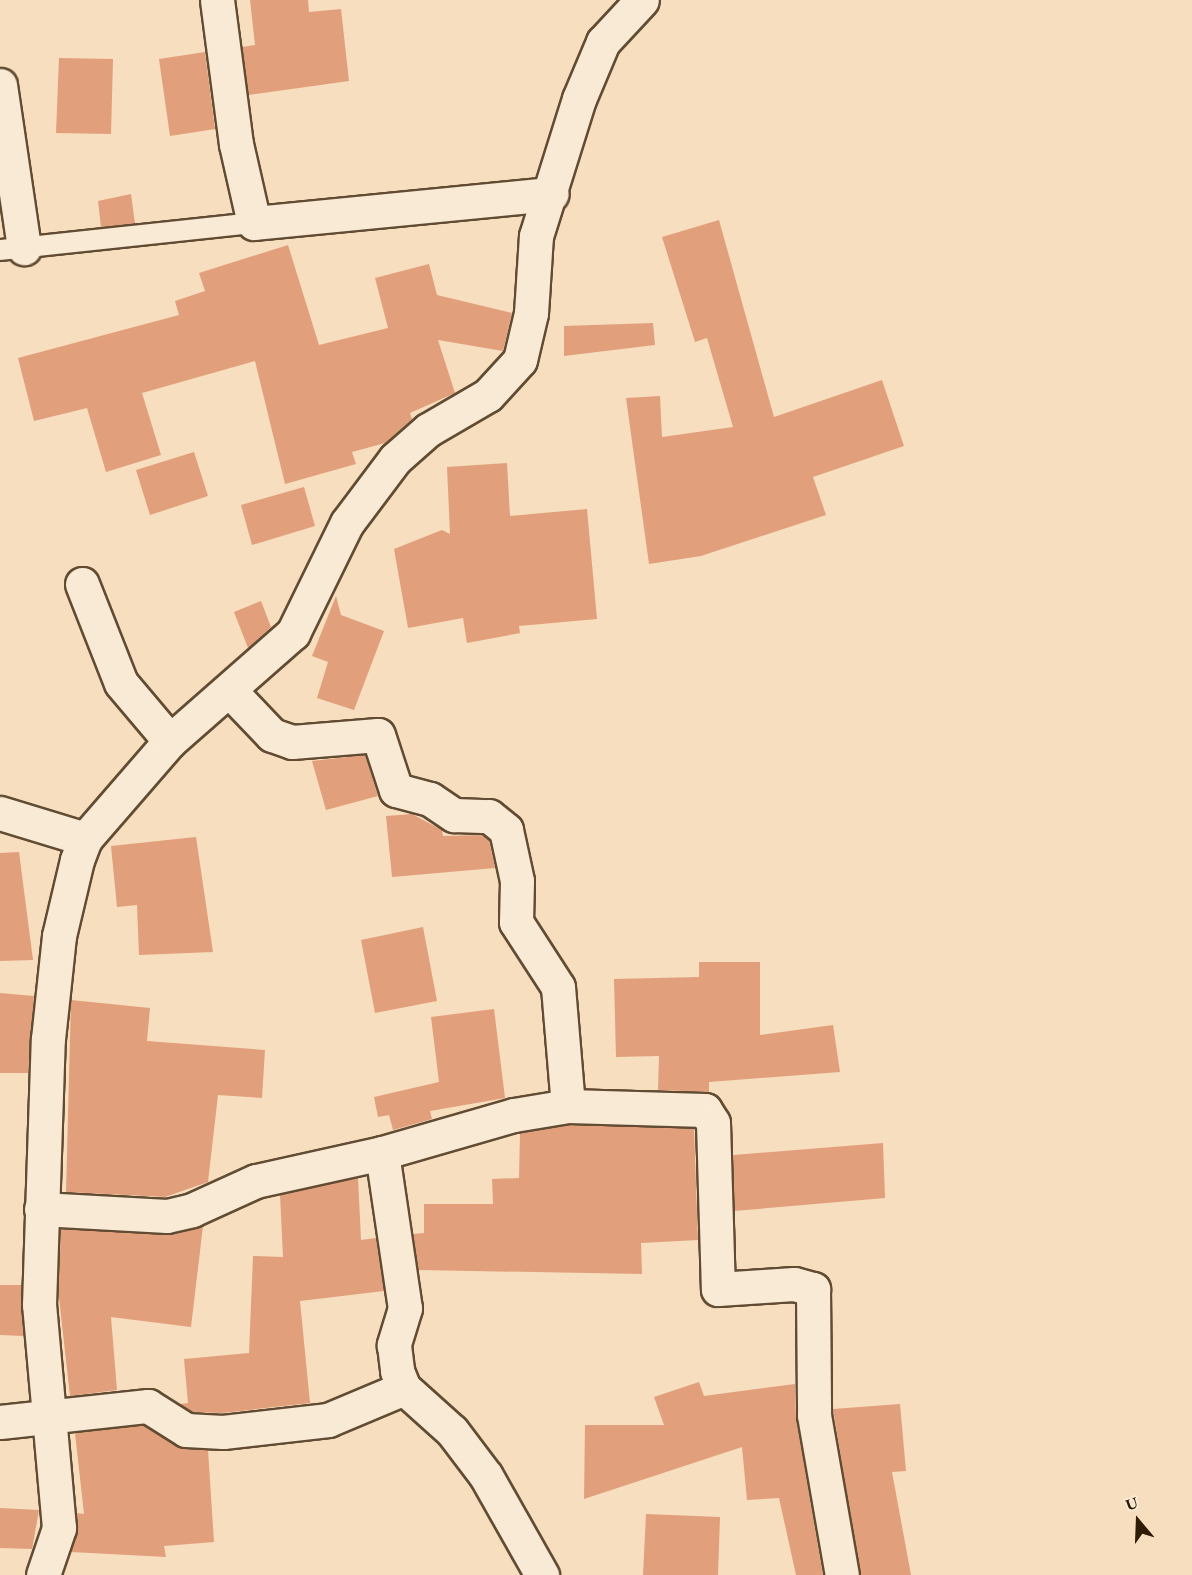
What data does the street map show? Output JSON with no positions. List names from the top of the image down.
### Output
{
  "north": "top"
}
